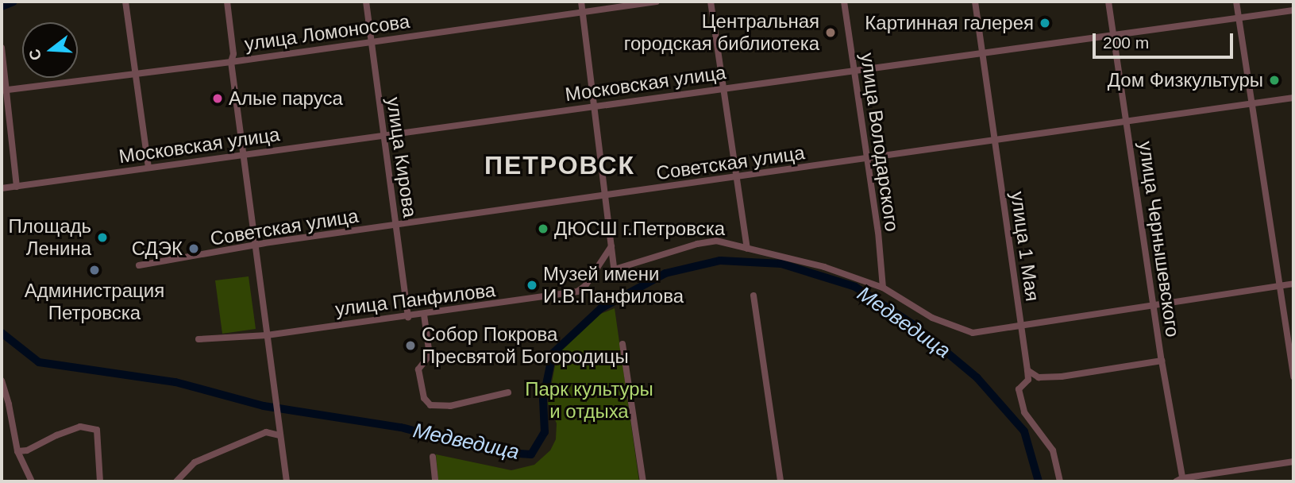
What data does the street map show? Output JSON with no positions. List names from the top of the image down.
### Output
{
  "streets": {
    "street": [
      "улица Ломоносова",
      "Московская улица",
      "улица Володарского",
      "улица Кирова",
      "Советская улица",
      "улица Чернышевского",
      "улица 1 Мая",
      "улица Панфилова"
    ]
  },
  "crossings": [
    ["улица Ломоносова", "улица Кирова"],
    ["Московская улица", "улица Володарского"],
    ["Московская улица", "улица Кирова"],
    ["Московская улица", "улица Чернышевского"],
    ["Московская улица", "улица 1 Мая"],
    ["улица Володарского", "Советская улица"],
    ["улица Кирова", "Советская улица"],
    ["улица Кирова", "улица Панфилова"],
    ["Советская улица", "улица Чернышевского"],
    ["Советская улица", "улица 1 Мая"]
  ],
  "districts": ["ПЕТРОВСК"],
  "water": ["Медведица"],
  "parks": ["Парк культуры и отдыха"],
  "places": [
    "Картинная галерея",
    "Центральная городская библиотека",
    "Дом Физкультуры",
    "Алые паруса",
    "ДЮСШ г.Петровска",
    "Площадь Ленина",
    "СДЭК",
    "Администрация Петровска",
    "Музей имени И.В.Панфилова",
    "Собор Покрова Пресвятой Богородицы"
  ],
  "scale_bar": "200 m",
  "north": "left"
}
